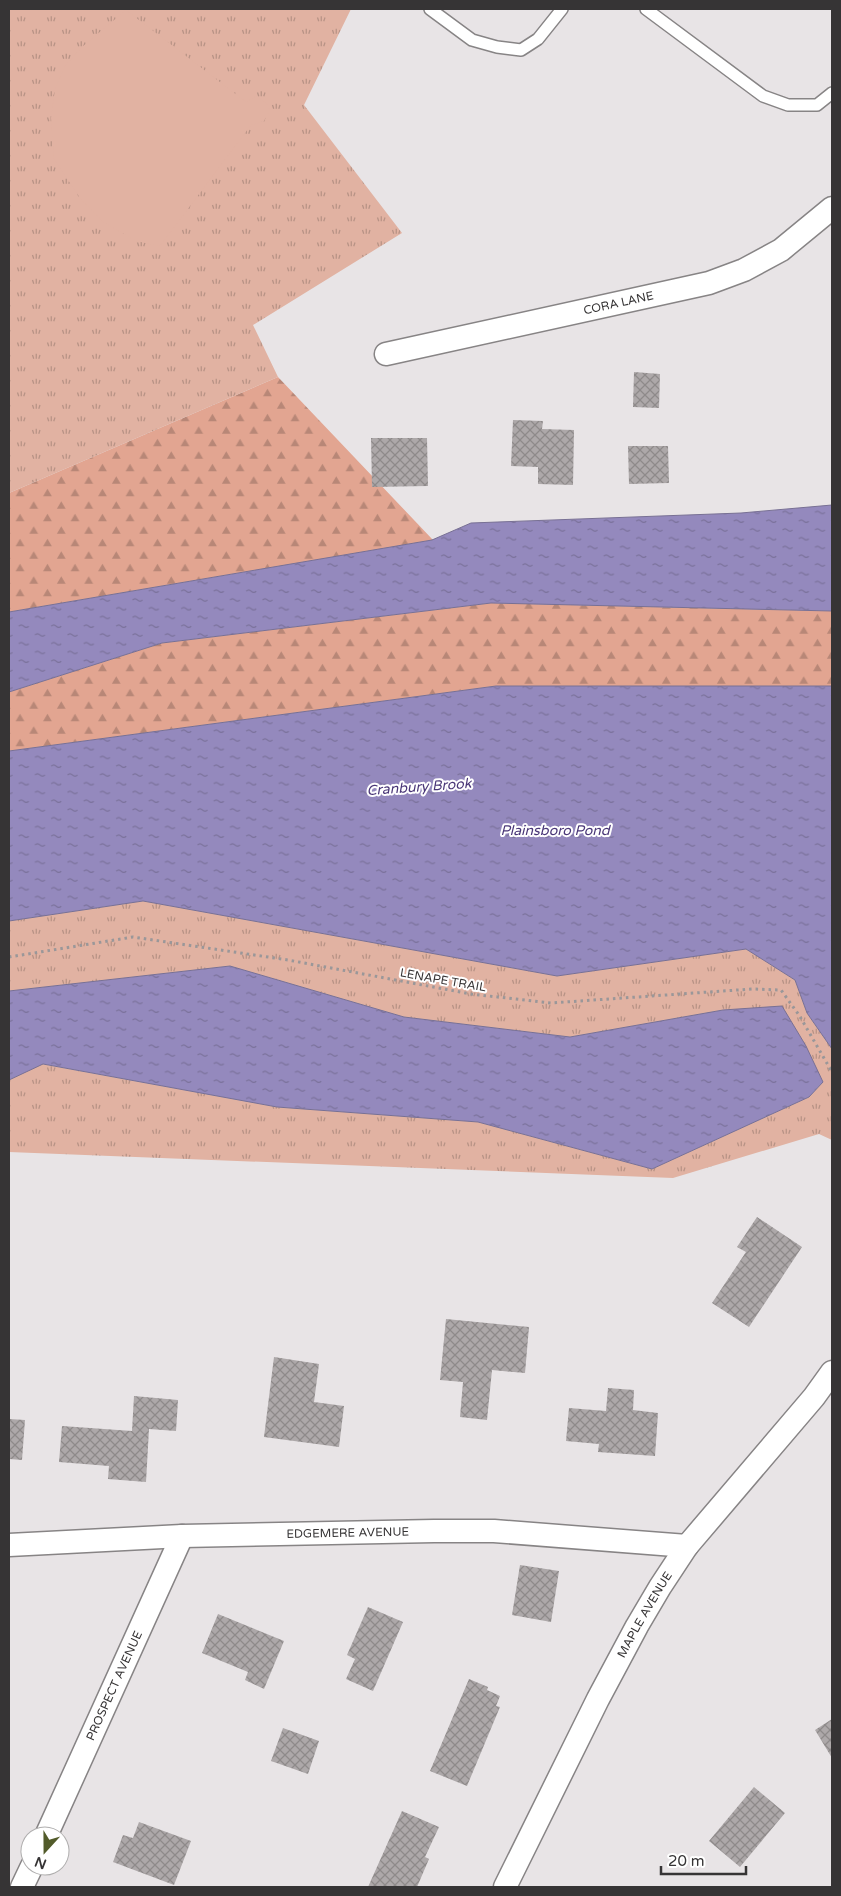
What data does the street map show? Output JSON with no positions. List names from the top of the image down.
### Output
{
  "streets": {
    "street": [
      "CORA LANE",
      "EDGEMERE AVENUE",
      "MAPLE AVENUE",
      "PROSPECT AVENUE"
    ],
    "path": ["LENAPE TRAIL"]
  },
  "crossings": [
    ["EDGEMERE AVENUE", "MAPLE AVENUE"],
    ["EDGEMERE AVENUE", "PROSPECT AVENUE"]
  ],
  "water": ["Cranbury Brook", "Plainsboro Pond"],
  "scale_bar": "20 m",
  "north": "bottom"
}
